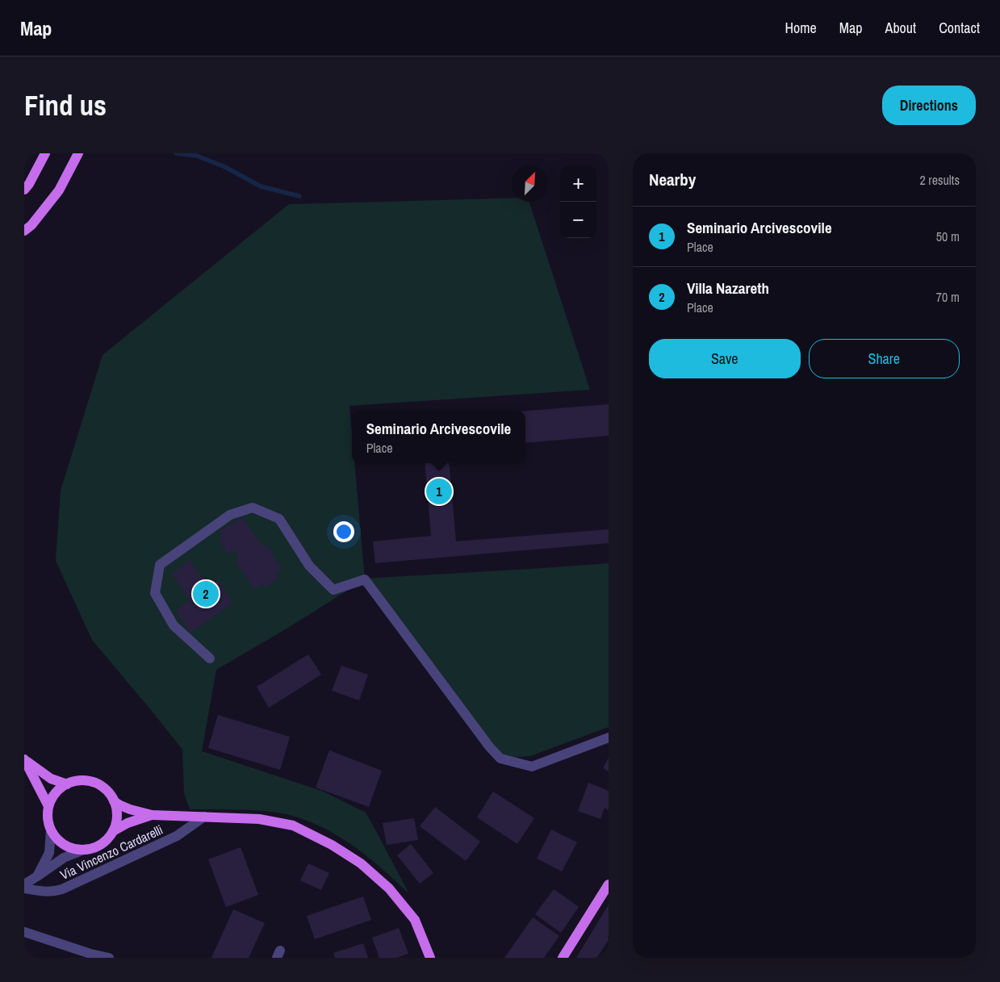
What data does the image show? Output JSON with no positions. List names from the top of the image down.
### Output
{
  "streets": {
    "main road": ["Via Vincenzo Cardarelli"]
  },
  "north": "top right",
  "page": {
    "header": "Map",
    "nav": [
      "Home",
      "Map",
      "About",
      "Contact"
    ],
    "buttons": [
      "Directions",
      ["Save", "Share"]
    ],
    "title": "Find us",
    "heading": ["Nearby", "2 results"],
    "map_buttons": ["+", "−"],
    "list": [
      {
        "mark": "1",
        "name": "Seminario Arcivescovile",
        "note": "Place",
        "value": "50 m"
      },
      {
        "mark": "2",
        "name": "Villa Nazareth",
        "note": "Place",
        "value": "70 m"
      }
    ],
    "popup": ["Seminario Arcivescovile", "Place"],
    "pins": ["1", "2"]
  }
}
